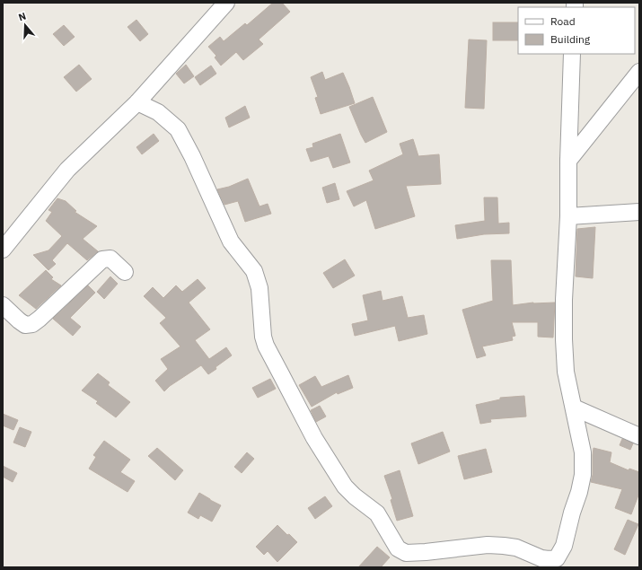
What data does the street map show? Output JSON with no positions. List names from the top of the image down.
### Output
{
  "legend": ["Road", "Building"],
  "north": "top"
}
